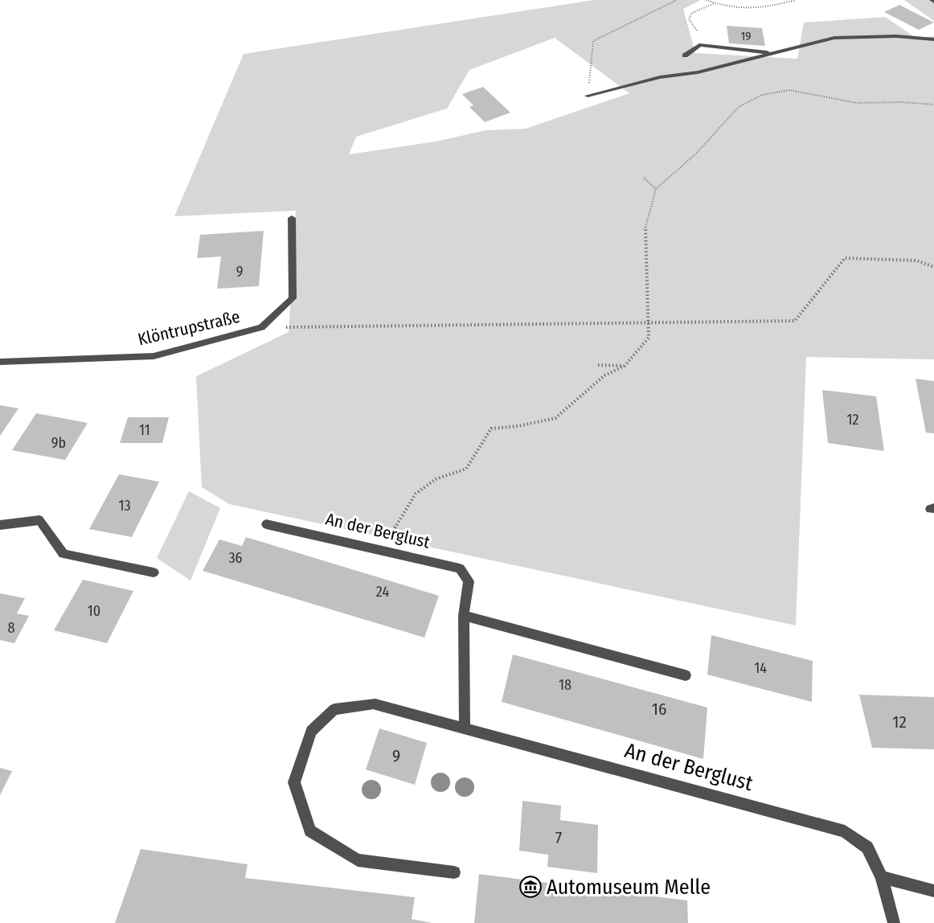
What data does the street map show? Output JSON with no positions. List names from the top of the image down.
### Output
{
  "streets": {
    "street": ["Klöntrupstraße", "An der Berglust"]
  },
  "places": {
    "museum": ["Automuseum Melle"]
  },
  "house_numbers": [
    "19",
    "9",
    "12",
    "11",
    "9b",
    "13",
    "36",
    "24",
    "10",
    "8",
    "14",
    "18",
    "16",
    "12",
    "9",
    "7"
  ]
}
